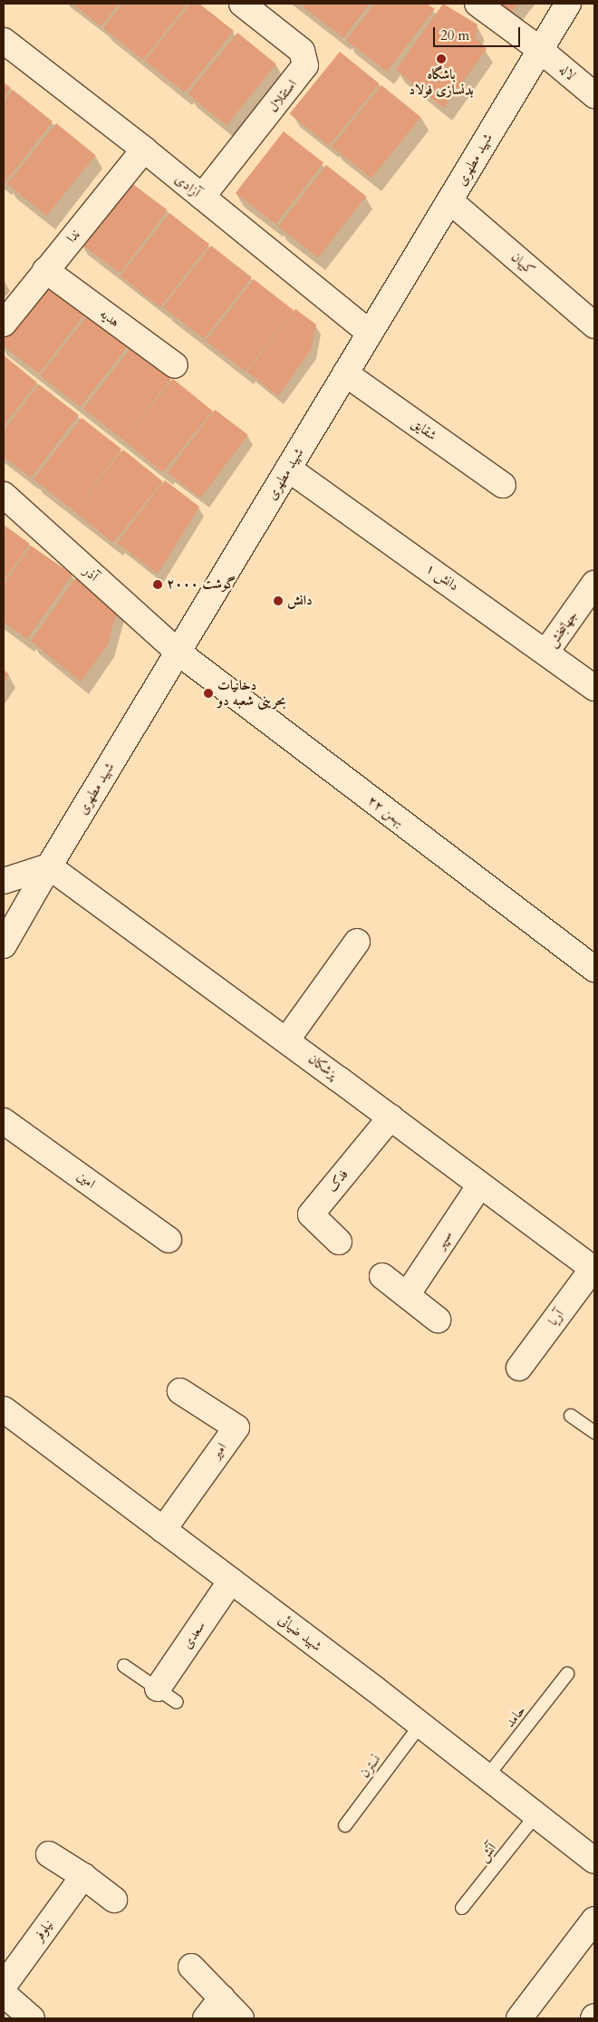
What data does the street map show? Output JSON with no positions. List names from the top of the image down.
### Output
{
  "streets": {
    "street": [
      "لاله",
      "استقلال",
      "شهید مطهری",
      "آزادی",
      "ندا",
      "کیهان",
      "هدیه",
      "شقایق",
      "آذر",
      "دانش ۱",
      "جهانبخش",
      "۲۲ بهمن",
      "پزشکان",
      "امین",
      "فدک",
      "سپهر",
      "آریا",
      "امیر",
      "شهید ضیائی",
      "سعدی",
      "نیلوفر"
    ],
    "lane": ["حامد", "نسترن", "آتش"]
  },
  "crossings": [
    ["لاله", "شهید مطهری"],
    ["استقلال", "آزادی"],
    ["شهید مطهری", "آزادی"],
    ["شهید مطهری", "کیهان"],
    ["شهید مطهری", "شقایق"],
    ["شهید مطهری", "آذر"],
    ["شهید مطهری", "دانش ۱"],
    ["شهید مطهری", "۲۲ بهمن"],
    ["شهید مطهری", "پزشکان"],
    ["آزادی", "ندا"],
    ["ندا", "هدیه"],
    ["آذر", "۲۲ بهمن"],
    ["دانش ۱", "جهانبخش"],
    ["پزشکان", "فدک"],
    ["پزشکان", "سپهر"],
    ["پزشکان", "آریا"],
    ["امیر", "شهید ضیائی"],
    ["شهید ضیائی", "سعدی"],
    ["شهید ضیائی", "حامد"],
    ["شهید ضیائی", "نسترن"],
    ["شهید ضیائی", "آتش"]
  ],
  "places": [
    "باشگاه بدنسازی فولاد",
    "گوشت ۲۰۰۰",
    "دانش",
    "دخانیات بحرینی شعبه دو"
  ],
  "scale_bar": "20 m"
}
